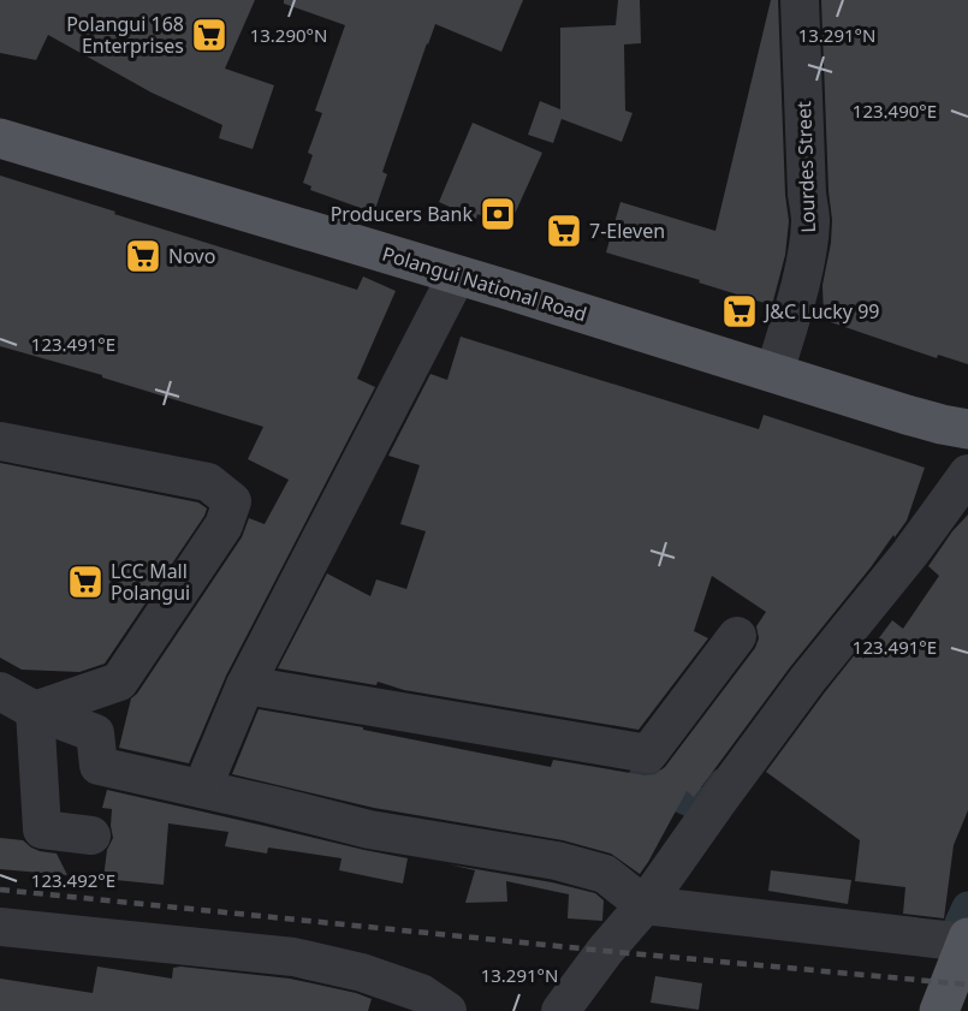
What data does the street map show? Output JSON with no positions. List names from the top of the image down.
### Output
{
  "streets": {
    "main road": ["Polangui National Road"],
    "street": ["Lourdes Street"]
  },
  "crossings": [
    ["Lourdes Street", "Polangui National Road"]
  ],
  "places": {
    "supermarket": [
      "Polangui 168 Enterprises",
      "7-Eleven",
      "Novo",
      "J&C Lucky 99",
      "LCC Mall Polangui"
    ],
    "bank": ["Producers Bank"]
  },
  "coordinates": [
    "13.290°N",
    "13.291°N",
    "123.490°E",
    "123.491°E",
    "123.492°E"
  ]
}
